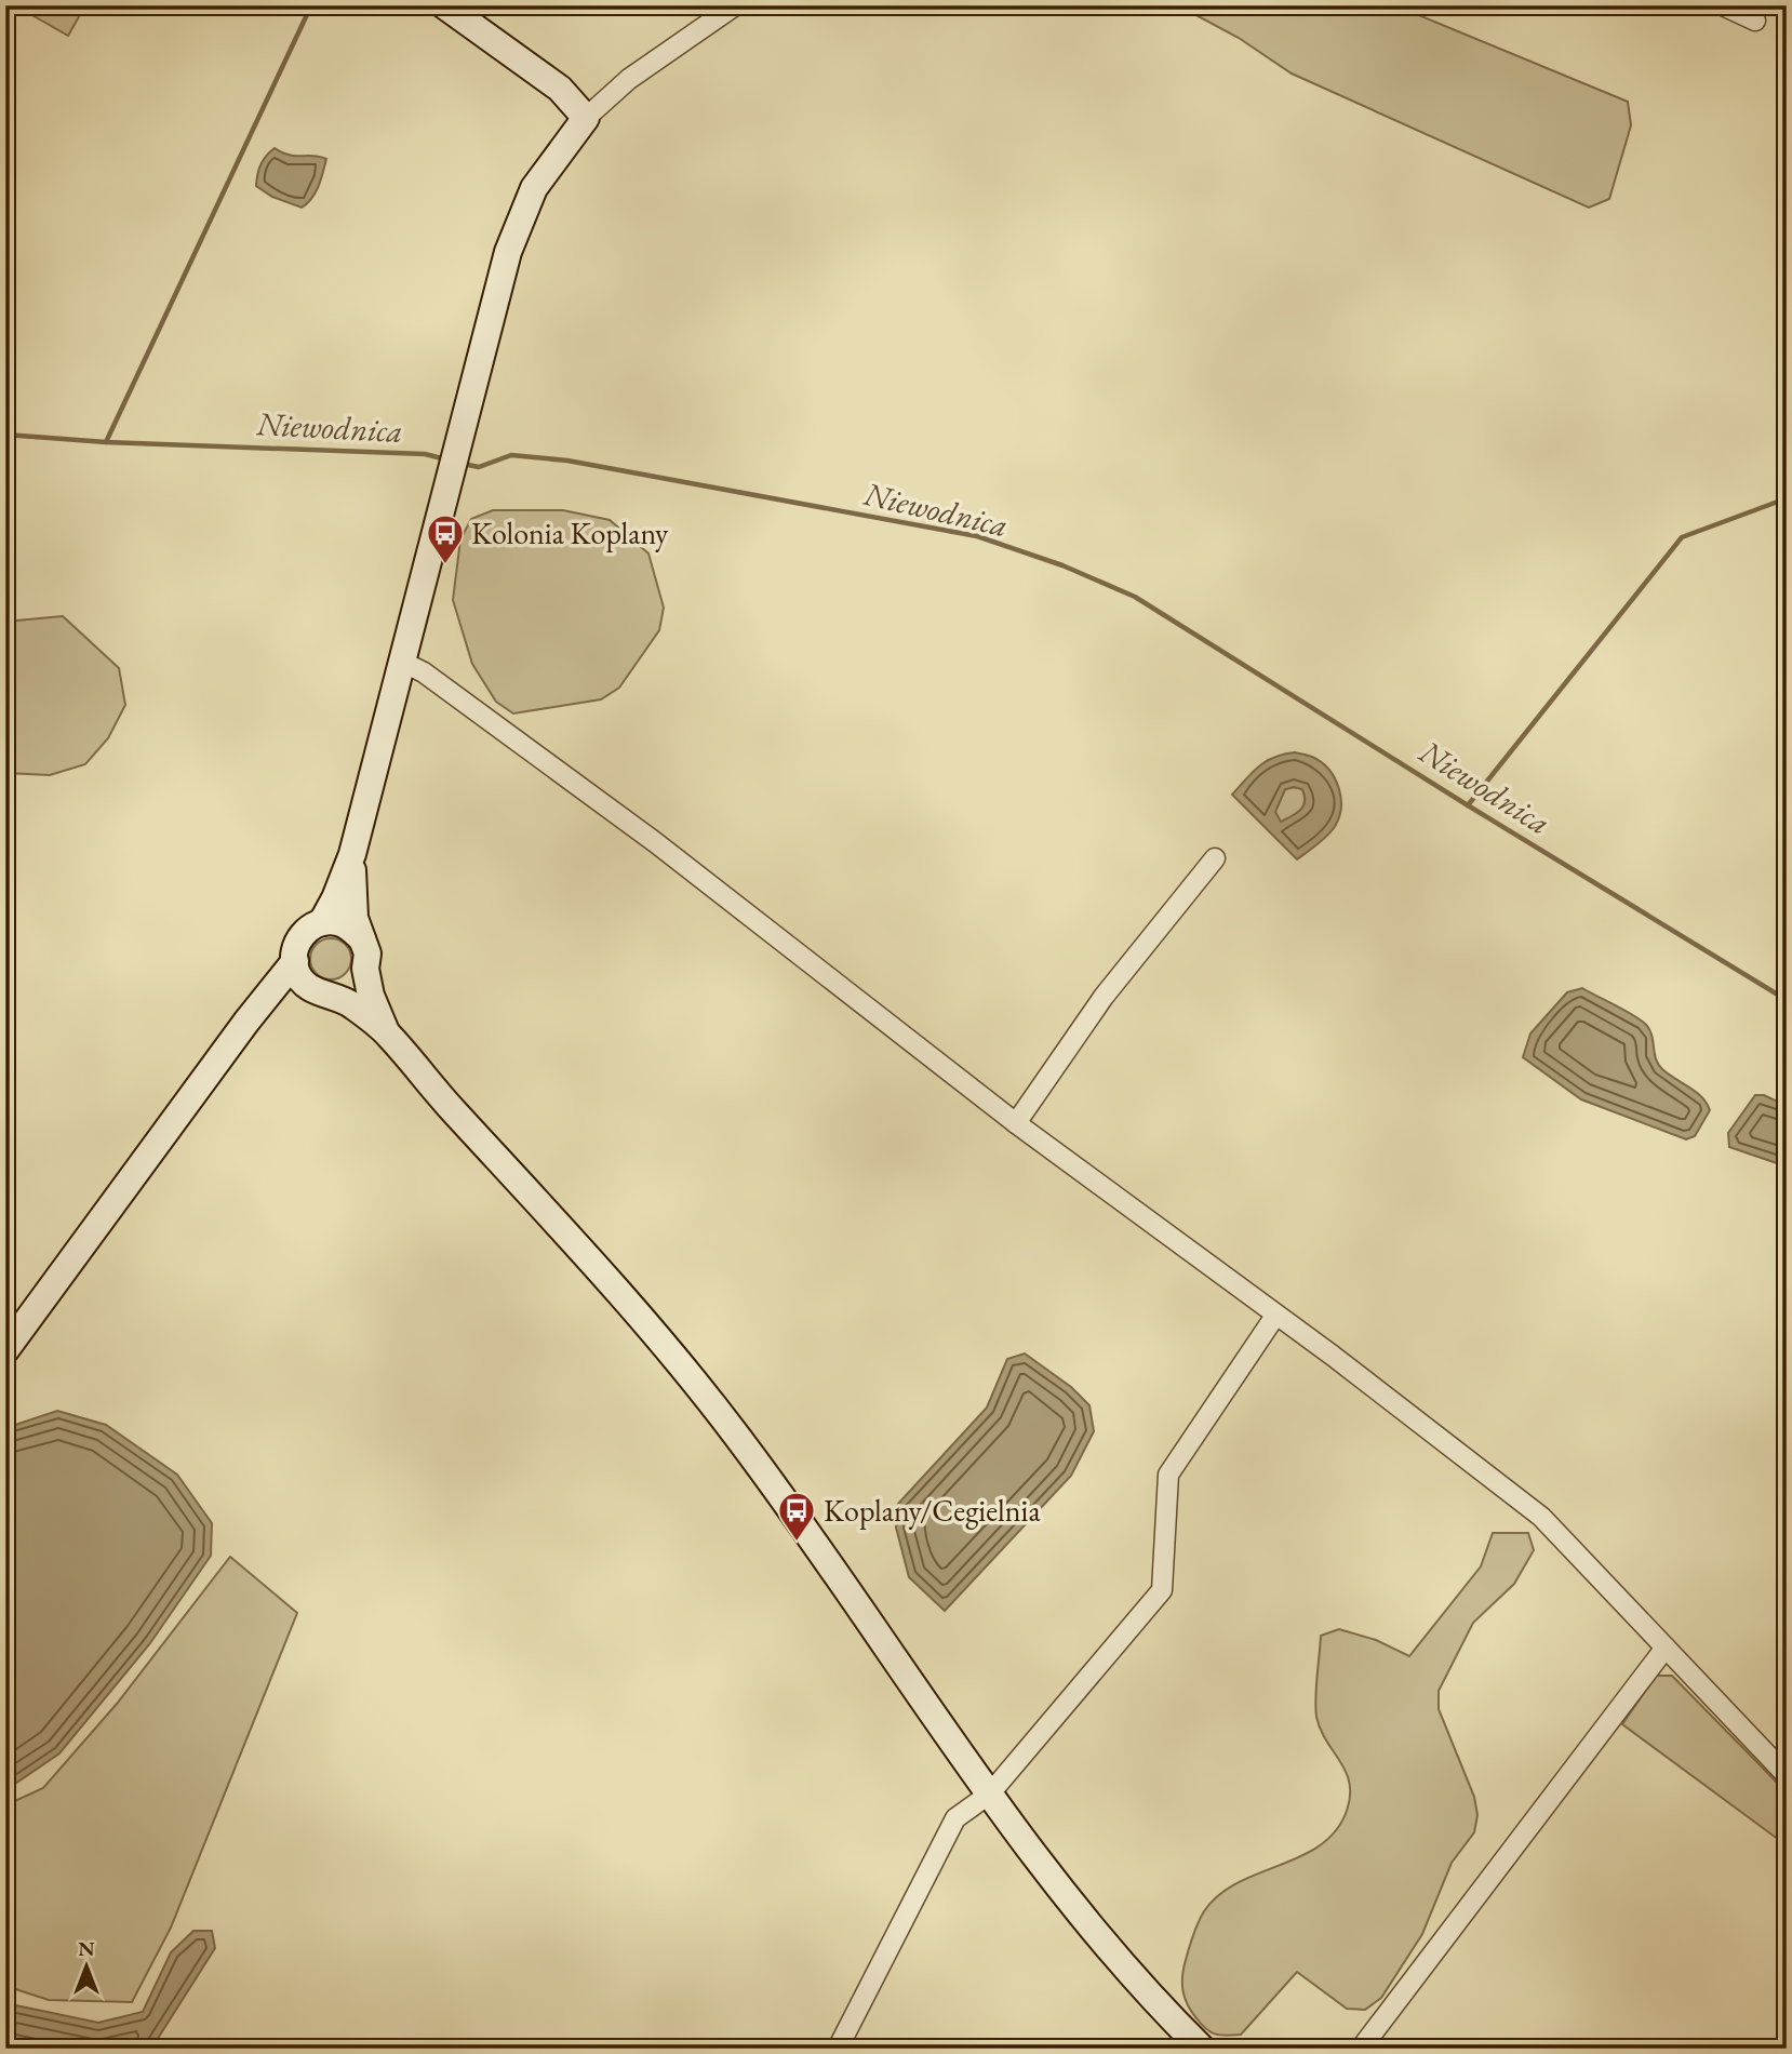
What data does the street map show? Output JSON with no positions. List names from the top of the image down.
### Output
{
  "water": ["Niewodnica"],
  "places": {
    "bus stop": ["Kolonia Koplany", "Koplany/Cegielnia"]
  },
  "north": "top"
}
